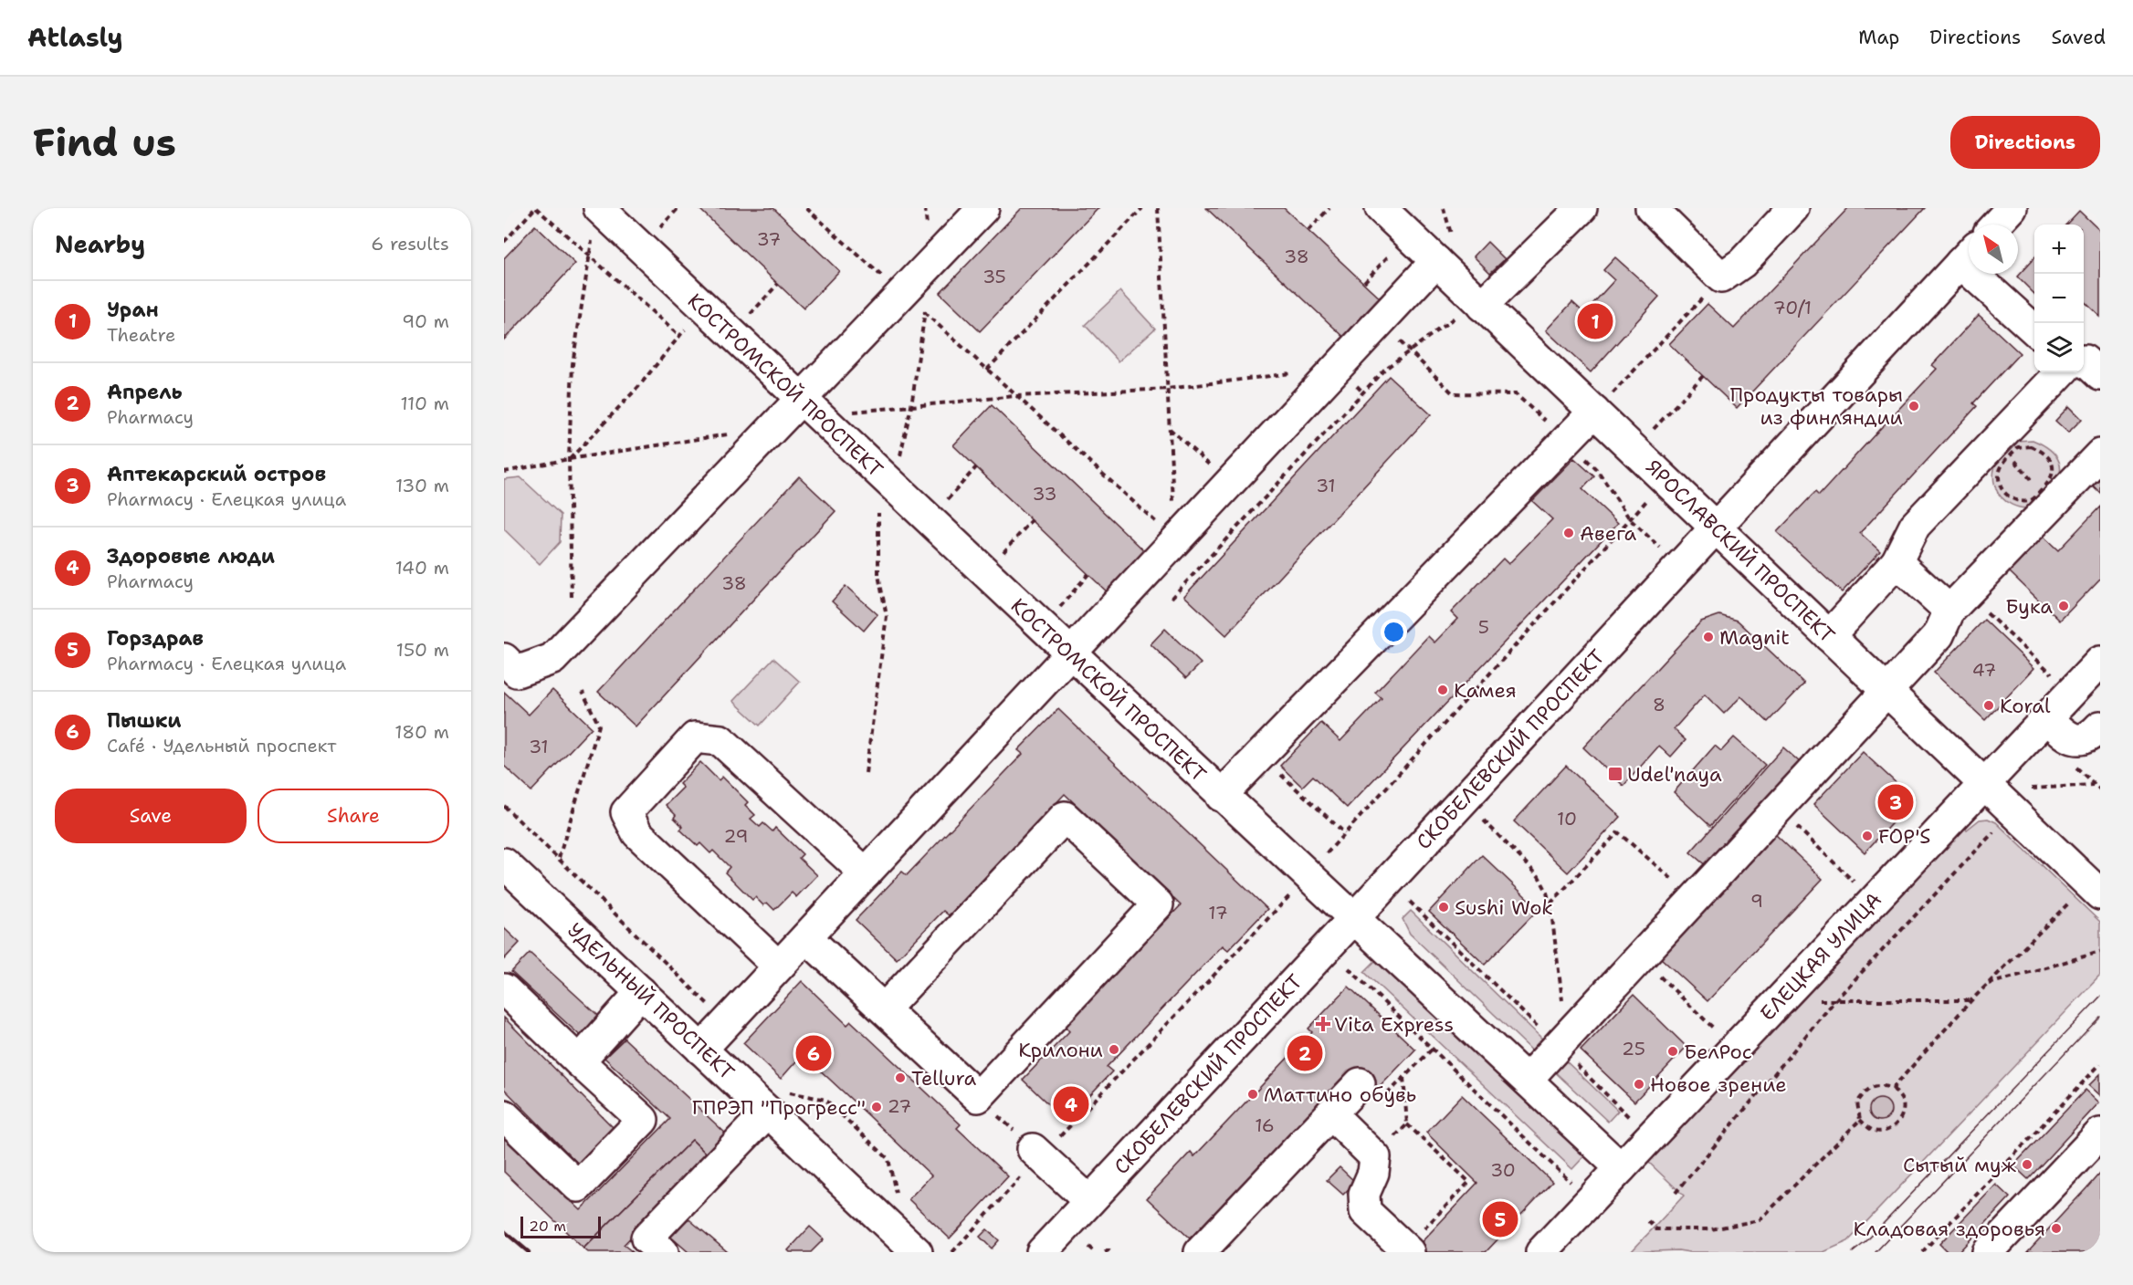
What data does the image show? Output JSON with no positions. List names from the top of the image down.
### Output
{
  "streets": {
    "street": [
      "КОСТРОМСКОЙ ПРОСПЕКТ",
      "ЯРОСЛАВСКИЙ ПРОСПЕКТ",
      "СКОБЕЛЕВСКИЙ ПРОСПЕКТ",
      "ЕЛЕЦКАЯ УЛИЦА",
      "УДЕЛЬНЫЙ ПРОСПЕКТ"
    ]
  },
  "crossings": [
    ["КОСТРОМСКОЙ ПРОСПЕКТ", "СКОБЕЛЕВСКИЙ ПРОСПЕКТ"],
    ["КОСТРОМСКОЙ ПРОСПЕКТ", "ЕЛЕЦКАЯ УЛИЦА"],
    ["ЯРОСЛАВСКИЙ ПРОСПЕКТ", "СКОБЕЛЕВСКИЙ ПРОСПЕКТ"],
    ["ЯРОСЛАВСКИЙ ПРОСПЕКТ", "ЕЛЕЦКАЯ УЛИЦА"]
  ],
  "places": {
    "other": [
      "Продукты товары из финляндии",
      "Авега",
      "Бука",
      "Magnit",
      "Камея",
      "Koral",
      "FOP'S",
      "Sushi Wok",
      "Крилони",
      "БелРос",
      "Tellura",
      "Новое зрение",
      "Маттино обувь",
      "ГПРЭП \"Прогресс\"",
      "Сытый муж",
      "Кладовая здоровья"
    ],
    "transit": ["Udel'naya"],
    "health": ["Vita Express"]
  },
  "house_numbers": [
    "37",
    "38",
    "35",
    "70/1",
    "31",
    "33",
    "38",
    "5",
    "47",
    "8",
    "31",
    "10",
    "29",
    "9",
    "17",
    "25",
    "27",
    "16",
    "30"
  ],
  "scale_bar": "20 m",
  "north": "top left",
  "page": {
    "header": "Atlasly",
    "nav": ["Map", "Directions", "Saved"],
    "buttons": [
      "Directions",
      ["Save", "Share"]
    ],
    "title": "Find us",
    "heading": ["Nearby", "6 results"],
    "map_buttons": ["+", "−"],
    "list": [
      {
        "mark": "1",
        "name": "Уран",
        "note": "Theatre",
        "value": "90 m"
      },
      {
        "mark": "2",
        "name": "Апрель",
        "note": "Pharmacy",
        "value": "110 m"
      },
      {
        "mark": "3",
        "name": "Аптекарский остров",
        "note": "Pharmacy · Елецкая улица",
        "value": "130 m"
      },
      {
        "mark": "4",
        "name": "Здоровые люди",
        "note": "Pharmacy",
        "value": "140 m"
      },
      {
        "mark": "5",
        "name": "Горздрав",
        "note": "Pharmacy · Елецкая улица",
        "value": "150 m"
      },
      {
        "mark": "6",
        "name": "Пышки",
        "note": "Café · Удельный проспект",
        "value": "180 m"
      }
    ],
    "pins": [
      "1",
      "3",
      "2",
      "6",
      "4",
      "5"
    ],
    "scale": "20 m"
  }
}
